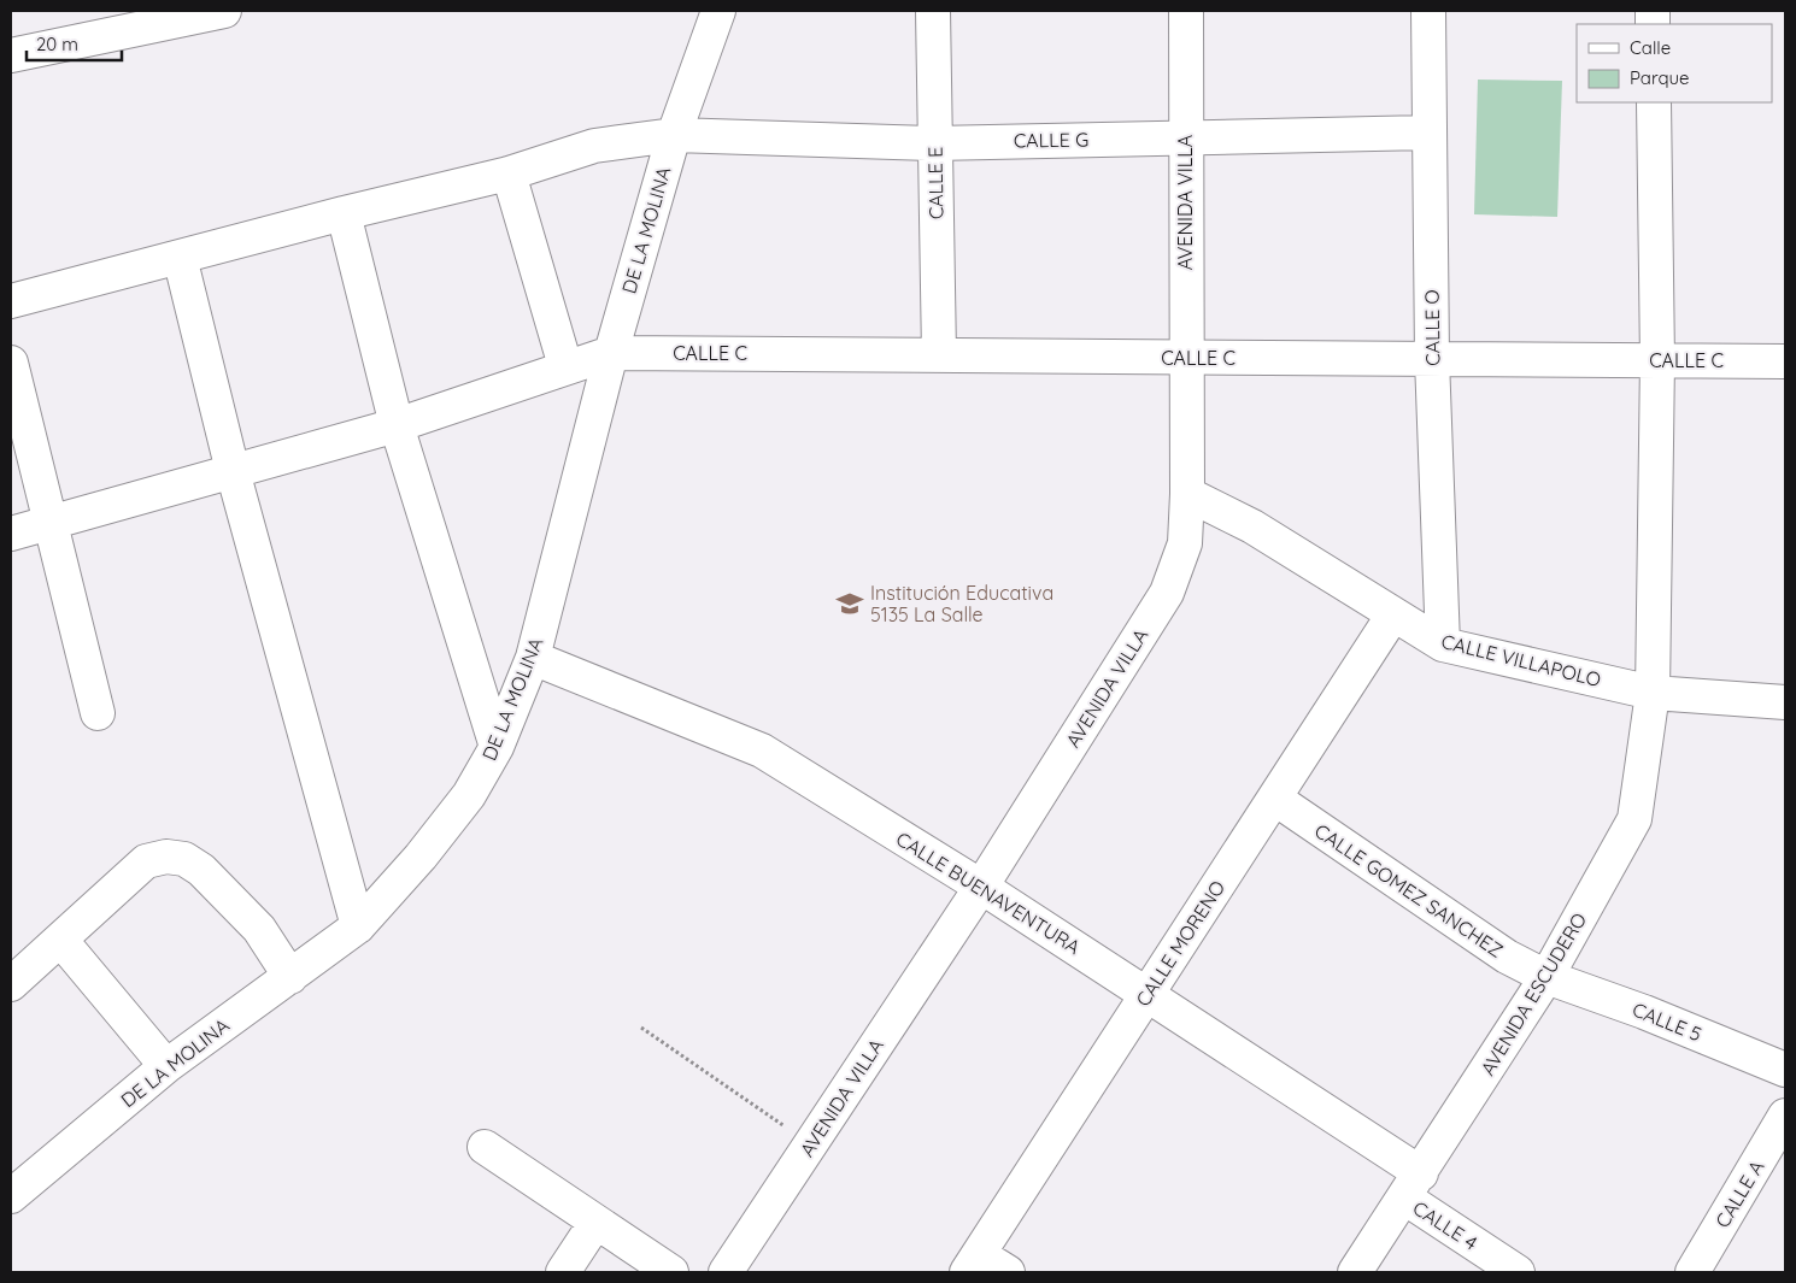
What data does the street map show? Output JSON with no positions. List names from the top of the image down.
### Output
{
  "streets": {
    "street": [
      "CALLE G",
      "CALLE E",
      "AVENIDA VILLA",
      "DE LA MOLINA",
      "CALLE O",
      "CALLE C",
      "CALLE VILLAPOLO",
      "CALLE GOMEZ SANCHEZ",
      "CALLE BUENAVENTURA",
      "CALLE MORENO",
      "AVENIDA ESCUDERO",
      "CALLE 5",
      "CALLE A",
      "CALLE 4"
    ]
  },
  "crossings": [
    ["CALLE G", "CALLE E"],
    ["CALLE G", "AVENIDA VILLA"],
    ["CALLE G", "DE LA MOLINA"],
    ["CALLE G", "CALLE O"],
    ["CALLE E", "CALLE C"],
    ["AVENIDA VILLA", "CALLE C"],
    ["AVENIDA VILLA", "CALLE VILLAPOLO"],
    ["AVENIDA VILLA", "CALLE BUENAVENTURA"],
    ["DE LA MOLINA", "CALLE C"],
    ["DE LA MOLINA", "CALLE BUENAVENTURA"],
    ["CALLE O", "CALLE C"],
    ["CALLE O", "CALLE VILLAPOLO"],
    ["CALLE C", "AVENIDA ESCUDERO"],
    ["CALLE VILLAPOLO", "CALLE MORENO"],
    ["CALLE VILLAPOLO", "AVENIDA ESCUDERO"],
    ["CALLE GOMEZ SANCHEZ", "CALLE MORENO"],
    ["CALLE GOMEZ SANCHEZ", "AVENIDA ESCUDERO"],
    ["CALLE GOMEZ SANCHEZ", "CALLE 5"],
    ["CALLE BUENAVENTURA", "CALLE MORENO"],
    ["CALLE BUENAVENTURA", "AVENIDA ESCUDERO"],
    ["CALLE BUENAVENTURA", "CALLE 4"],
    ["AVENIDA ESCUDERO", "CALLE 5"],
    ["AVENIDA ESCUDERO", "CALLE 4"]
  ],
  "places": {
    "school or university": ["Institución Educativa 5135 La Salle"]
  },
  "legend": ["Calle", "Parque"],
  "scale_bar": "20 m"
}
